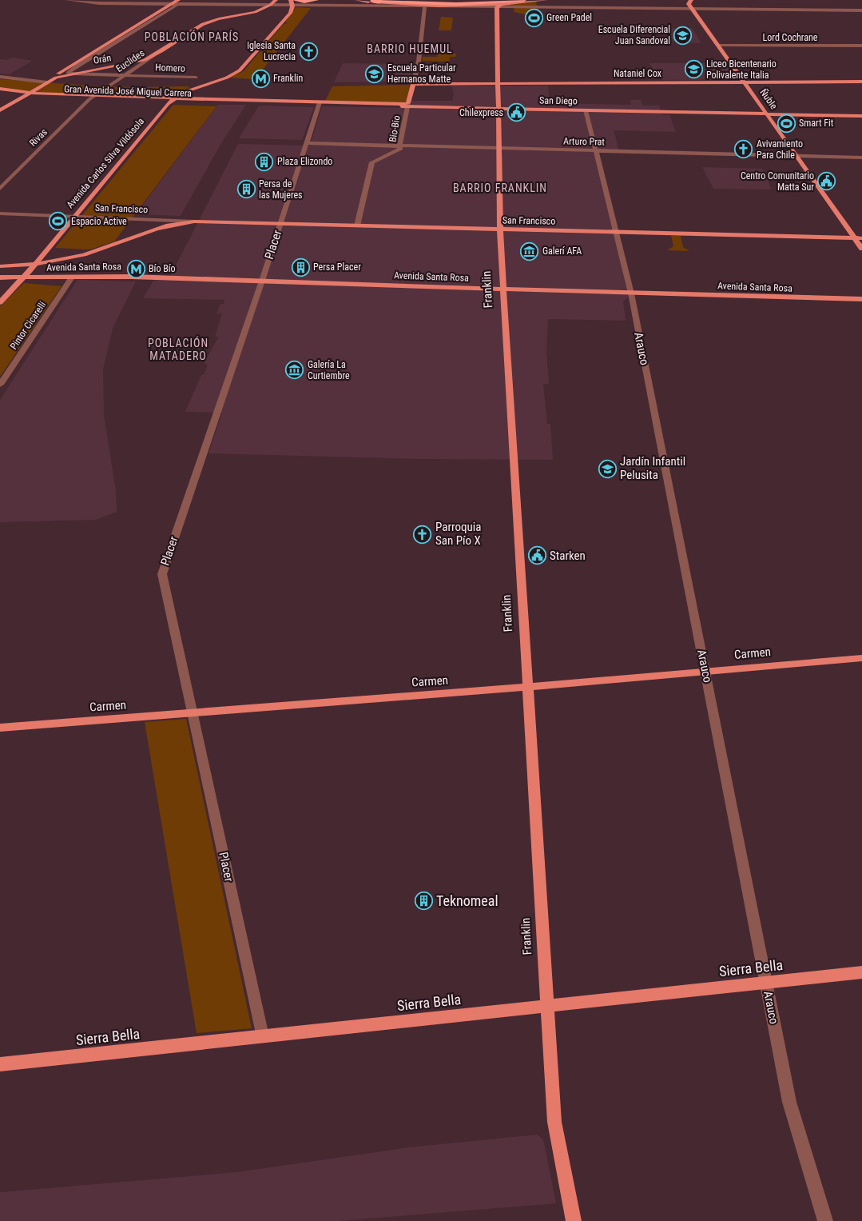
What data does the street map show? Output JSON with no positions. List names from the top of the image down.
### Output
{
  "streets": {
    "main road": [
      "Orán",
      "Euclides",
      "Nataniel Cox",
      "Gran Avenida José Miguel Carrera",
      "Ñuble",
      "San Diego",
      "Bio-Bio",
      "Avenida Carlos Silva Vildósola",
      "San Francisco",
      "Avenida Santa Rosa",
      "Franklin",
      "Carmen",
      "Sierra Bella"
    ],
    "street": [
      "Lord Cochrane",
      "Homero",
      "Rivas",
      "Arturo Prat",
      "Placer",
      "Pintor Cicarelli",
      "Arauco"
    ]
  },
  "crossings": [
    ["Lord Cochrane", "Ñuble"],
    ["Orán", "Euclides"],
    ["Orán", "Homero"],
    ["Euclides", "Homero"],
    ["Euclides", "Gran Avenida José Miguel Carrera"],
    ["Euclides", "Rivas"],
    ["Nataniel Cox", "Ñuble"],
    ["Nataniel Cox", "Bio-Bio"],
    ["Nataniel Cox", "Franklin"],
    ["Gran Avenida José Miguel Carrera", "San Diego"],
    ["Gran Avenida José Miguel Carrera", "Rivas"],
    ["Gran Avenida José Miguel Carrera", "Avenida Carlos Silva Vildósola"],
    ["Ñuble", "San Diego"],
    ["Ñuble", "Arturo Prat"],
    ["Ñuble", "San Francisco"],
    ["San Diego", "Bio-Bio"],
    ["San Diego", "Placer"],
    ["San Diego", "Franklin"],
    ["San Diego", "Arauco"],
    ["Bio-Bio", "Arturo Prat"],
    ["Bio-Bio", "San Francisco"],
    ["Arturo Prat", "Placer"],
    ["Arturo Prat", "Franklin"],
    ["Arturo Prat", "Arauco"],
    ["Avenida Carlos Silva Vildósola", "San Francisco"],
    ["Avenida Carlos Silva Vildósola", "Avenida Santa Rosa"],
    ["San Francisco", "Placer"],
    ["San Francisco", "Avenida Santa Rosa"],
    ["San Francisco", "Franklin"],
    ["San Francisco", "Arauco"],
    ["Placer", "Avenida Santa Rosa"],
    ["Placer", "Carmen"],
    ["Placer", "Sierra Bella"],
    ["Avenida Santa Rosa", "Franklin"],
    ["Avenida Santa Rosa", "Pintor Cicarelli"],
    ["Avenida Santa Rosa", "Arauco"],
    ["Franklin", "Carmen"],
    ["Franklin", "Sierra Bella"],
    ["Arauco", "Carmen"],
    ["Arauco", "Sierra Bella"]
  ],
  "districts": [
    "POBLACIÓN PARÍS",
    "BARRIO HUEMUL",
    "BARRIO FRANKLIN",
    "POBLACIÓN MATADERO"
  ],
  "places": {
    "sports": ["Green Padel", "Smart Fit", "Espacio Active"],
    "school or university": [
      "Escuela Diferencial Juan Sandoval",
      "Liceo Bicentenario Polivalente Italia",
      "Escuela Particular Hermanos Matte",
      "Jardín Infantil Pelusita"
    ],
    "church": ["Iglesia Santa Lucrecia", "Avivamiento Para Chile", "Parroquia San Pío X"],
    "metro station": ["Franklin", "Bío Bío"],
    "public building": ["Chilexpress", "Centro Comunitario Matta Sur", "Starken"],
    "building": [
      "Plaza Elizondo",
      "Persa de las Mujeres",
      "Persa Placer",
      "Teknomeal"
    ],
    "museum": ["Galerí AFA", "Galería La Curtiembre"]
  }
}
